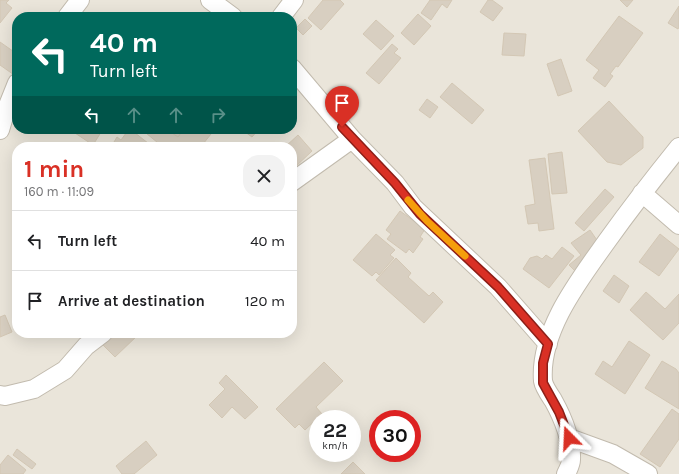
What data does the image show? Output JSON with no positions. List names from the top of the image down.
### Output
{
  "page": {
    "turn": ["40 m", "Turn left"],
    "heading": ["1 min", "160 m · 11:09"],
    "list": [
      {
        "name": "Turn left",
        "value": "40 m"
      },
      {
        "name": "Arrive at destination",
        "value": "120 m"
      }
    ],
    "speed": "22 km/h",
    "limit": "30"
  }
}
